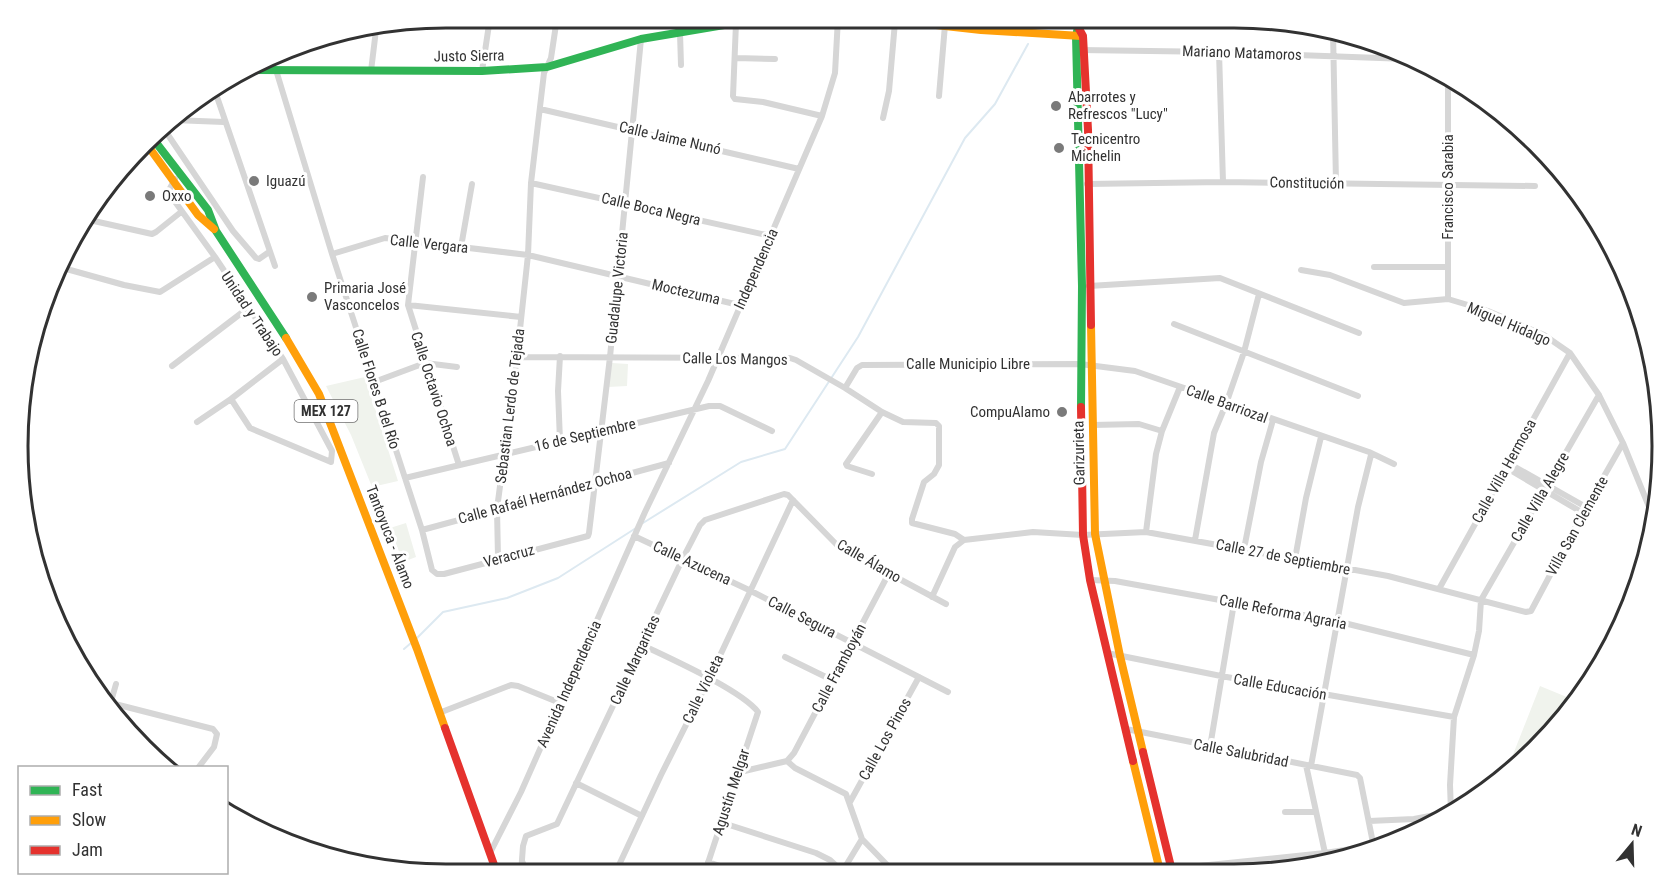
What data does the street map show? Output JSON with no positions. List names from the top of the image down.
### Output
{
  "streets": {
    "main road": [
      "Justo Sierra",
      "MEX 127",
      "Garizurieta",
      "Tantoyuca - Álamo"
    ],
    "street": [
      "Mariano Matamoros",
      "Calle Jaime Nunó",
      "Constitución",
      "Francisco Sarabia",
      "Calle Boca Negra",
      "Calle Vergara",
      "Independencia",
      "Guadalupe Victoria",
      "Moctezuma",
      "Unidad y Trabajo",
      "Miguel Hidalgo",
      "Calle Los Mangos",
      "Calle Municipio Libre",
      "Calle Flores B del Río",
      "Calle Octavio Ochoa",
      "Calle Barriozal",
      "Sebastian Lerdo de Tejada",
      "16 de Septiembre",
      "Calle Villa Hermosa",
      "Calle Rafaél Hernández Ochoa",
      "Calle Villa Alegre",
      "Villa San Clemente",
      "Veracruz",
      "Calle 27 de Septiembre",
      "Calle Álamo",
      "Calle Azucena",
      "Calle Reforma Agraria",
      "Calle Segura",
      "Calle Margaritas",
      "Calle Framboyán",
      "Avenida Independencia",
      "Calle Educación",
      "Calle Violeta",
      "Calle Los Pinos",
      "Calle Salubridad",
      "Agustín Melgar"
    ]
  },
  "crossings": [
    ["Mariano Matamoros", "Garizurieta"],
    ["Justo Sierra", "Guadalupe Victoria"],
    ["Justo Sierra", "Calle Flores B del Río"],
    ["Justo Sierra", "Sebastian Lerdo de Tejada"],
    ["Calle Jaime Nunó", "Independencia"],
    ["Calle Jaime Nunó", "Guadalupe Victoria"],
    ["Calle Jaime Nunó", "Sebastian Lerdo de Tejada"],
    ["Constitución", "Francisco Sarabia"],
    ["Constitución", "Garizurieta"],
    ["Francisco Sarabia", "Miguel Hidalgo"],
    ["Calle Boca Negra", "Independencia"],
    ["Calle Boca Negra", "Guadalupe Victoria"],
    ["Calle Boca Negra", "Sebastian Lerdo de Tejada"],
    ["Calle Vergara", "Moctezuma"],
    ["Calle Vergara", "Calle Flores B del Río"],
    ["Calle Vergara", "Calle Octavio Ochoa"],
    ["Calle Vergara", "Sebastian Lerdo de Tejada"],
    ["Independencia", "Moctezuma"],
    ["Independencia", "Calle Los Mangos"],
    ["Independencia", "16 de Septiembre"],
    ["Independencia", "Calle Rafaél Hernández Ochoa"],
    ["Independencia", "Avenida Independencia"],
    ["Guadalupe Victoria", "Moctezuma"],
    ["Guadalupe Victoria", "Calle Los Mangos"],
    ["Guadalupe Victoria", "16 de Septiembre"],
    ["Guadalupe Victoria", "Calle Rafaél Hernández Ochoa"],
    ["Guadalupe Victoria", "Veracruz"],
    ["Moctezuma", "Sebastian Lerdo de Tejada"],
    ["Unidad y Trabajo", "MEX 127"],
    ["Unidad y Trabajo", "Tantoyuca - Álamo"],
    ["Miguel Hidalgo", "Calle Villa Hermosa"],
    ["Miguel Hidalgo", "Calle Villa Alegre"],
    ["Miguel Hidalgo", "Villa San Clemente"],
    ["Calle Los Mangos", "Calle Municipio Libre"],
    ["Calle Los Mangos", "Sebastian Lerdo de Tejada"],
    ["Calle Los Mangos", "Calle 27 de Septiembre"],
    ["Calle Municipio Libre", "Calle Barriozal"],
    ["Calle Municipio Libre", "Garizurieta"],
    ["Calle Flores B del Río", "16 de Septiembre"],
    ["Calle Flores B del Río", "Calle Rafaél Hernández Ochoa"],
    ["Calle Flores B del Río", "Veracruz"],
    ["Calle Octavio Ochoa", "16 de Septiembre"],
    ["Calle Barriozal", "Garizurieta"],
    ["Sebastian Lerdo de Tejada", "16 de Septiembre"],
    ["Sebastian Lerdo de Tejada", "Calle Rafaél Hernández Ochoa"],
    ["Sebastian Lerdo de Tejada", "Veracruz"],
    ["MEX 127", "Tantoyuca - Álamo"],
    ["Garizurieta", "Calle 27 de Septiembre"],
    ["Garizurieta", "Calle Reforma Agraria"],
    ["Garizurieta", "Calle Educación"],
    ["Garizurieta", "Calle Salubridad"],
    ["Calle Villa Hermosa", "Calle 27 de Septiembre"],
    ["Calle Villa Alegre", "Calle 27 de Septiembre"],
    ["Villa San Clemente", "Calle 27 de Septiembre"],
    ["Tantoyuca - Álamo", "Avenida Independencia"],
    ["Calle Álamo", "Calle Margaritas"],
    ["Calle Álamo", "Calle Framboyán"],
    ["Calle Álamo", "Calle Violeta"],
    ["Calle Azucena", "Calle Segura"],
    ["Calle Azucena", "Calle Margaritas"],
    ["Calle Azucena", "Avenida Independencia"],
    ["Calle Azucena", "Calle Violeta"],
    ["Calle Segura", "Calle Framboyán"],
    ["Calle Segura", "Calle Violeta"],
    ["Calle Segura", "Calle Los Pinos"],
    ["Calle Violeta", "Agustín Melgar"]
  ],
  "places": [
    "Abarrotes y Refrescos \"Lucy\"",
    "Tecnicentro Michelin",
    "Iguazú",
    "Oxxo",
    "Primaria José Vasconcelos",
    "CompuAlamo"
  ],
  "legend": ["Fast", "Slow", "Jam"],
  "north": "top"
}
